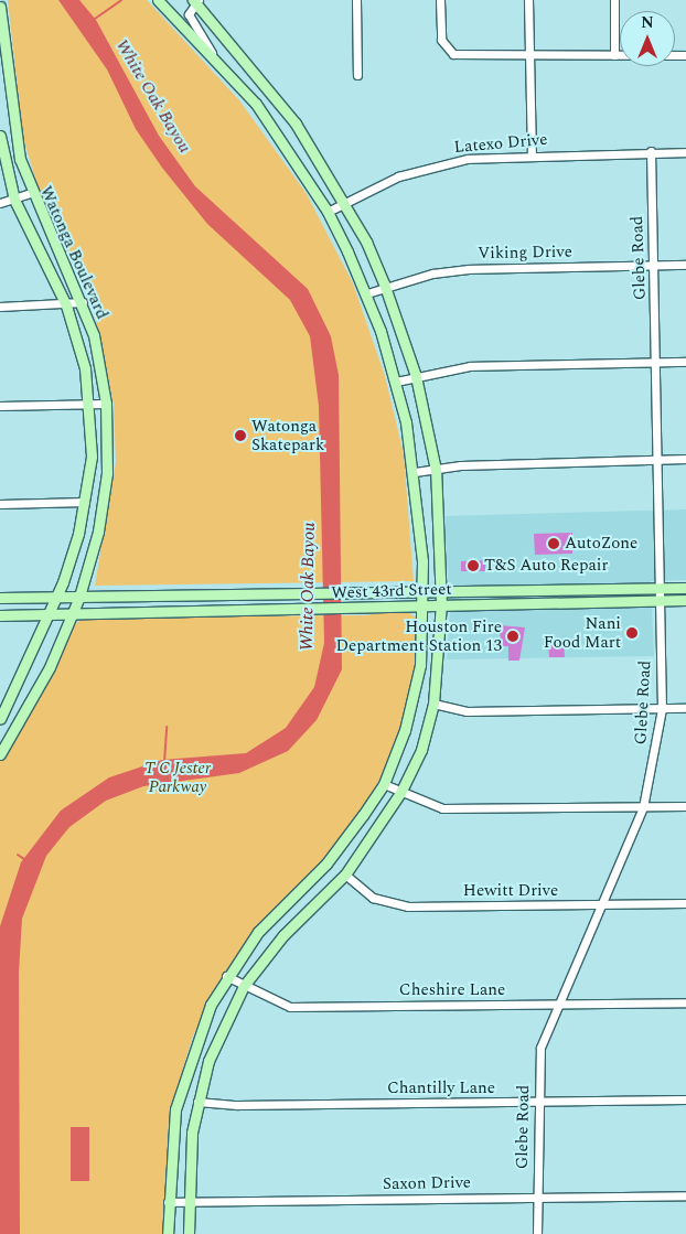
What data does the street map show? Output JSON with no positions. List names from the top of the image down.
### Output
{
  "streets": {
    "main road": ["Watonga Boulevard", "West 43rd Street"],
    "street": [
      "Latexo Drive",
      "Viking Drive",
      "Glebe Road",
      "Hewitt Drive",
      "Cheshire Lane",
      "Chantilly Lane",
      "Saxon Drive"
    ]
  },
  "crossings": [
    ["Latexo Drive", "Glebe Road"],
    ["Watonga Boulevard", "West 43rd Street"],
    ["Viking Drive", "Glebe Road"],
    ["Glebe Road", "West 43rd Street"],
    ["Glebe Road", "Hewitt Drive"],
    ["Glebe Road", "Cheshire Lane"],
    ["Glebe Road", "Chantilly Lane"],
    ["Glebe Road", "Saxon Drive"]
  ],
  "water": ["White Oak Bayou"],
  "parks": ["T C Jester Parkway"],
  "places": [
    "Watonga Skatepark",
    "AutoZone",
    "T&S Auto Repair",
    "Nani Food Mart",
    "Houston Fire Department Station 13"
  ],
  "north": "top"
}
